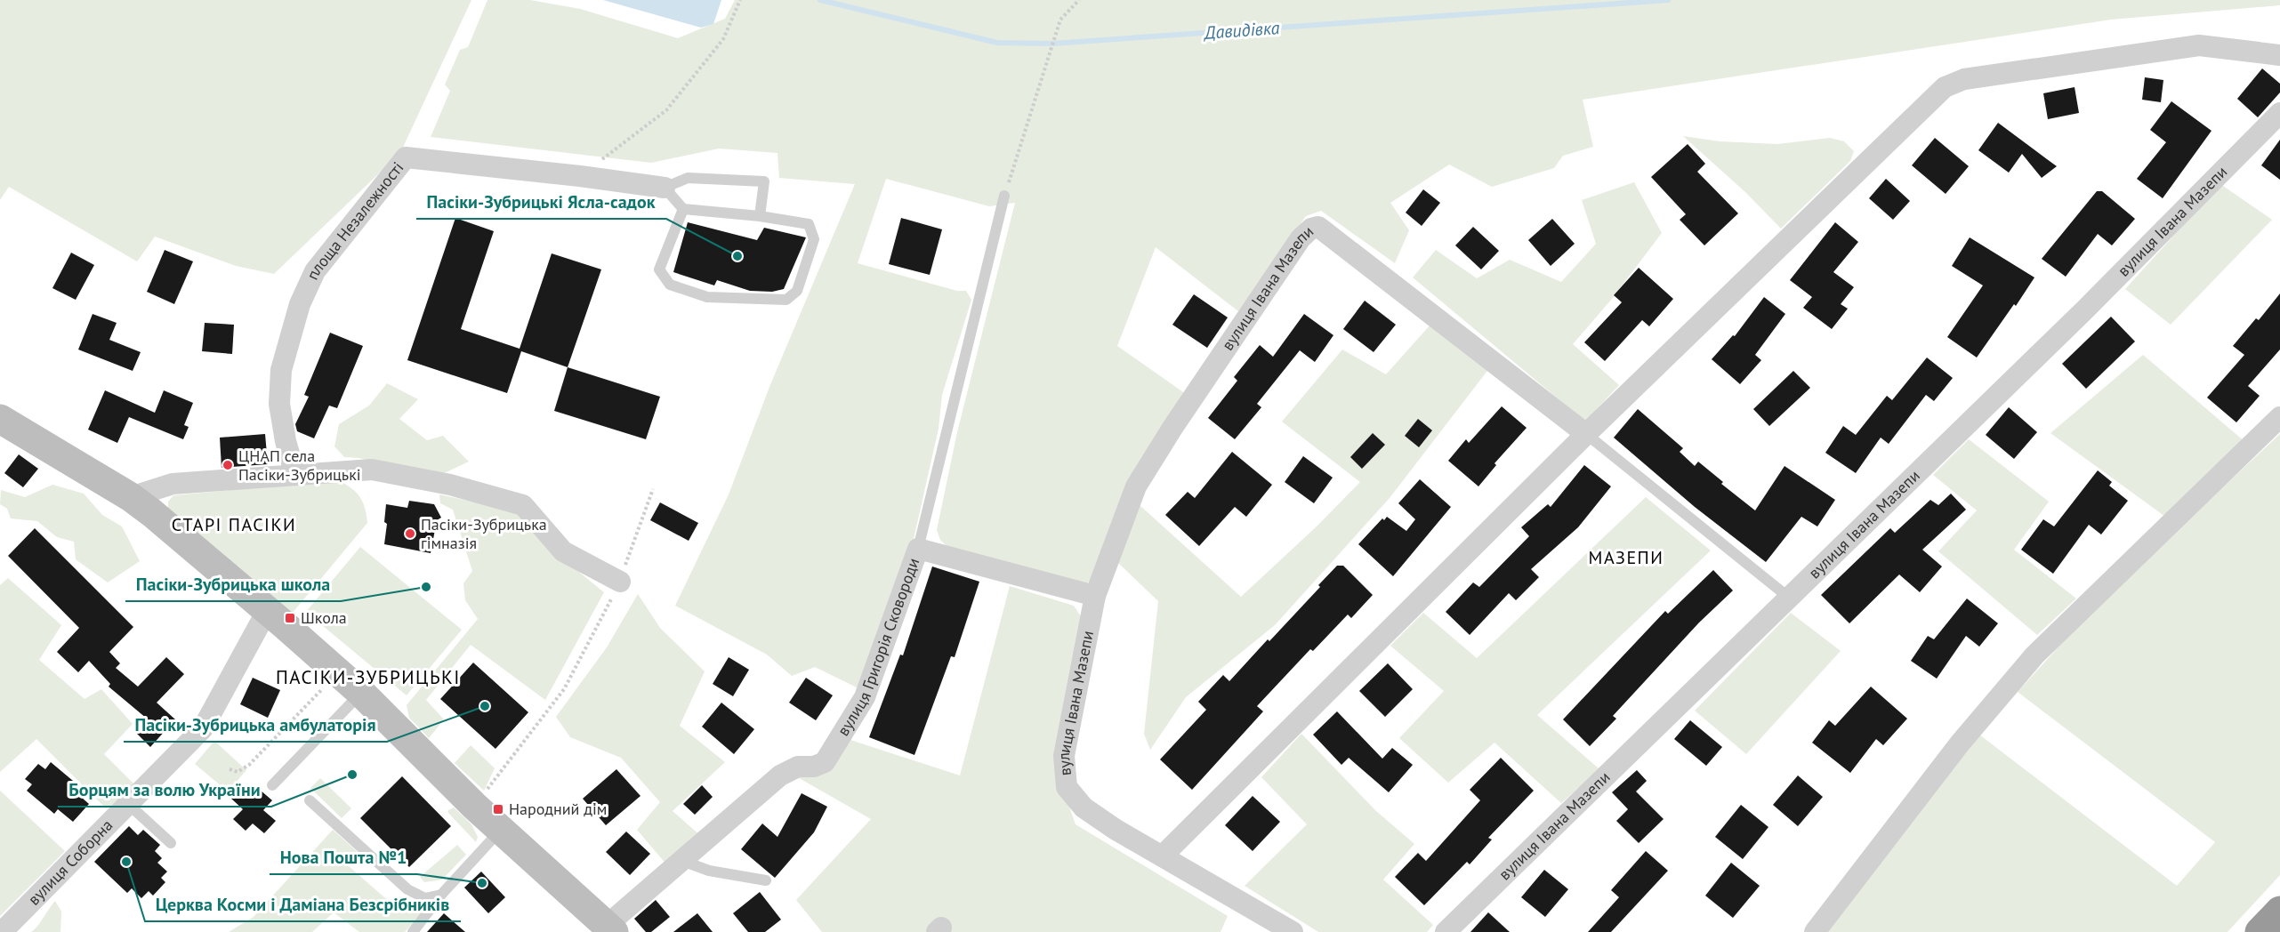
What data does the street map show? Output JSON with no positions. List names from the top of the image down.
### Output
{
  "streets": {
    "street": [
      "площа Незалежності",
      "вулиця Івана Мазепи",
      "вулиця Григорія Сковороди",
      "вулиця Соборна"
    ]
  },
  "districts": ["СТАРІ ПАСІКИ", "МАЗЕПИ", "ПАСІКИ-ЗУБРИЦЬКІ"],
  "water": ["Давидівка"],
  "places": {
    "other": [
      "Пасіки-Зубрицькі Ясла-садок",
      "ЦНАП села Пасіки-Зубрицькі",
      "Пасіки-Зубрицька гімназія",
      "Пасіки-Зубрицька школа",
      "Пасіки-Зубрицька амбулаторія",
      "Борцям за волю України",
      "Церква Косми і Даміана Безсрібників",
      "Нова Пошта №1"
    ],
    "transit": ["Школа", "Народний дім"]
  }
}
